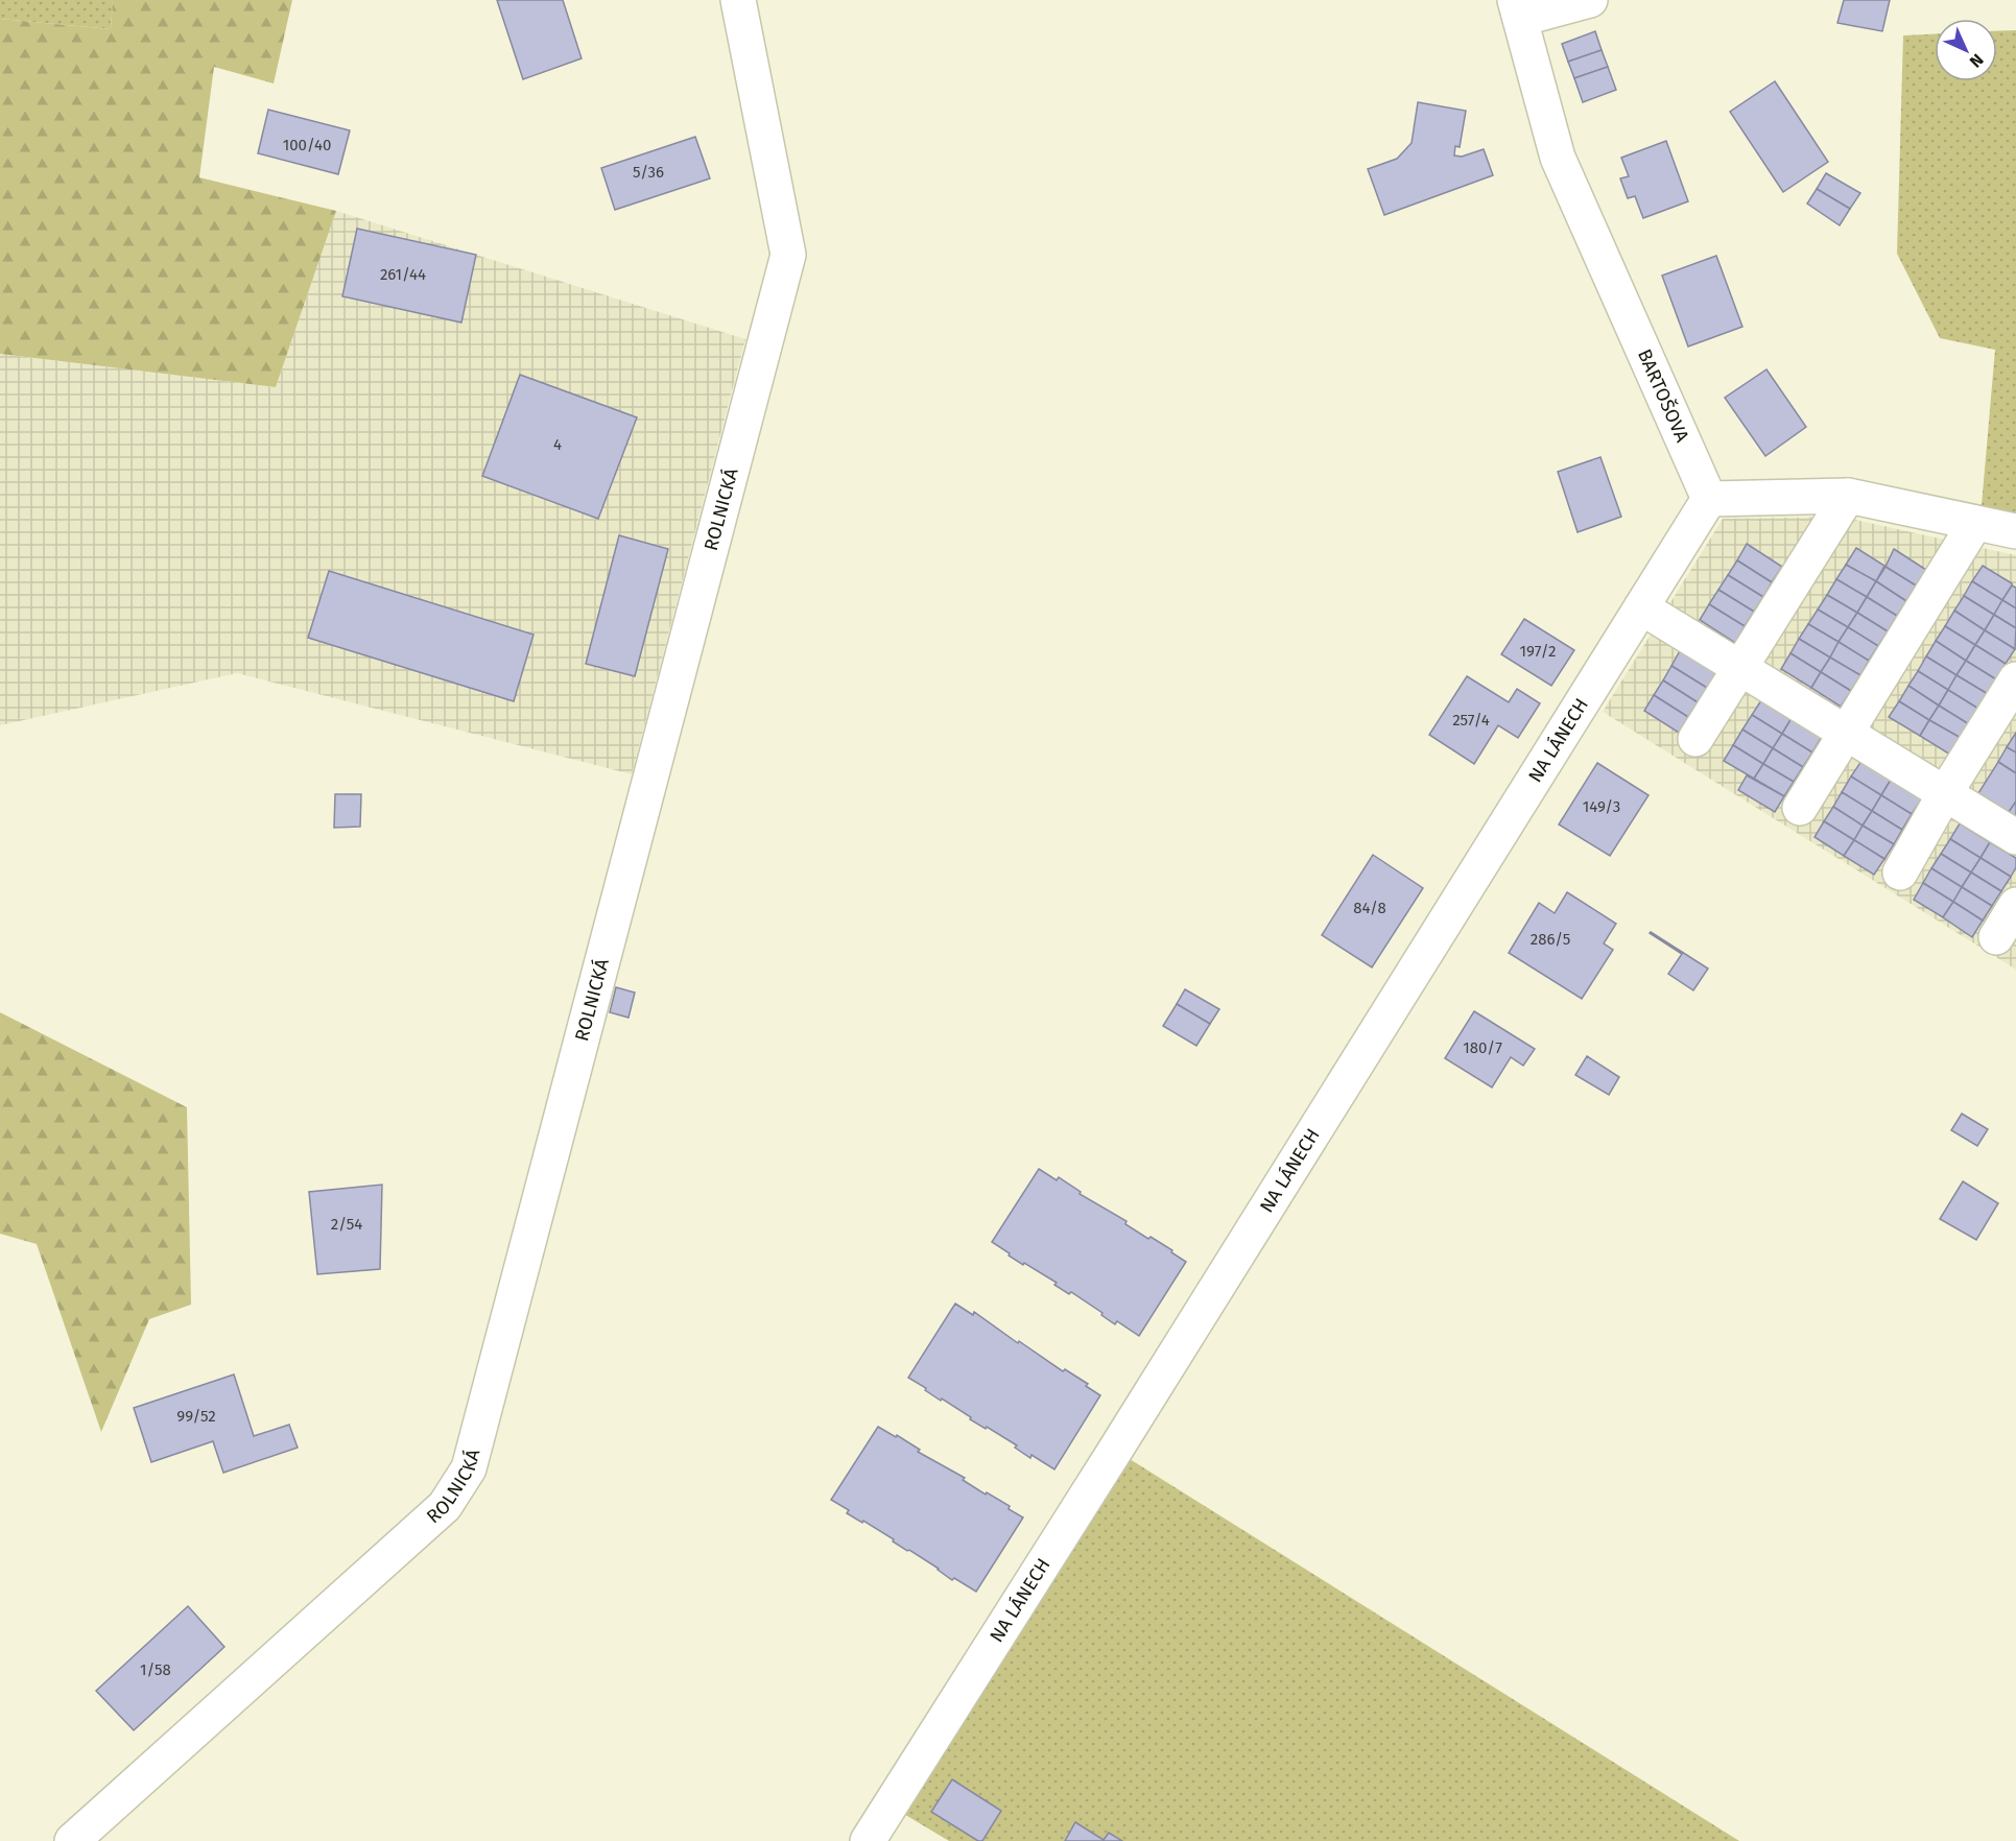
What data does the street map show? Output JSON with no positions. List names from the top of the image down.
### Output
{
  "streets": {
    "street": ["BARTOŠOVA", "ROLNICKÁ", "NA LÁNECH"]
  },
  "crossings": [
    ["BARTOŠOVA", "NA LÁNECH"]
  ],
  "house_numbers": [
    "100/40",
    "5/36",
    "261/44",
    "4",
    "197/2",
    "257/4",
    "149/3",
    "84/8",
    "286/5",
    "180/7",
    "2/54",
    "99/52",
    "1/58"
  ],
  "north": "bottom right"
}
